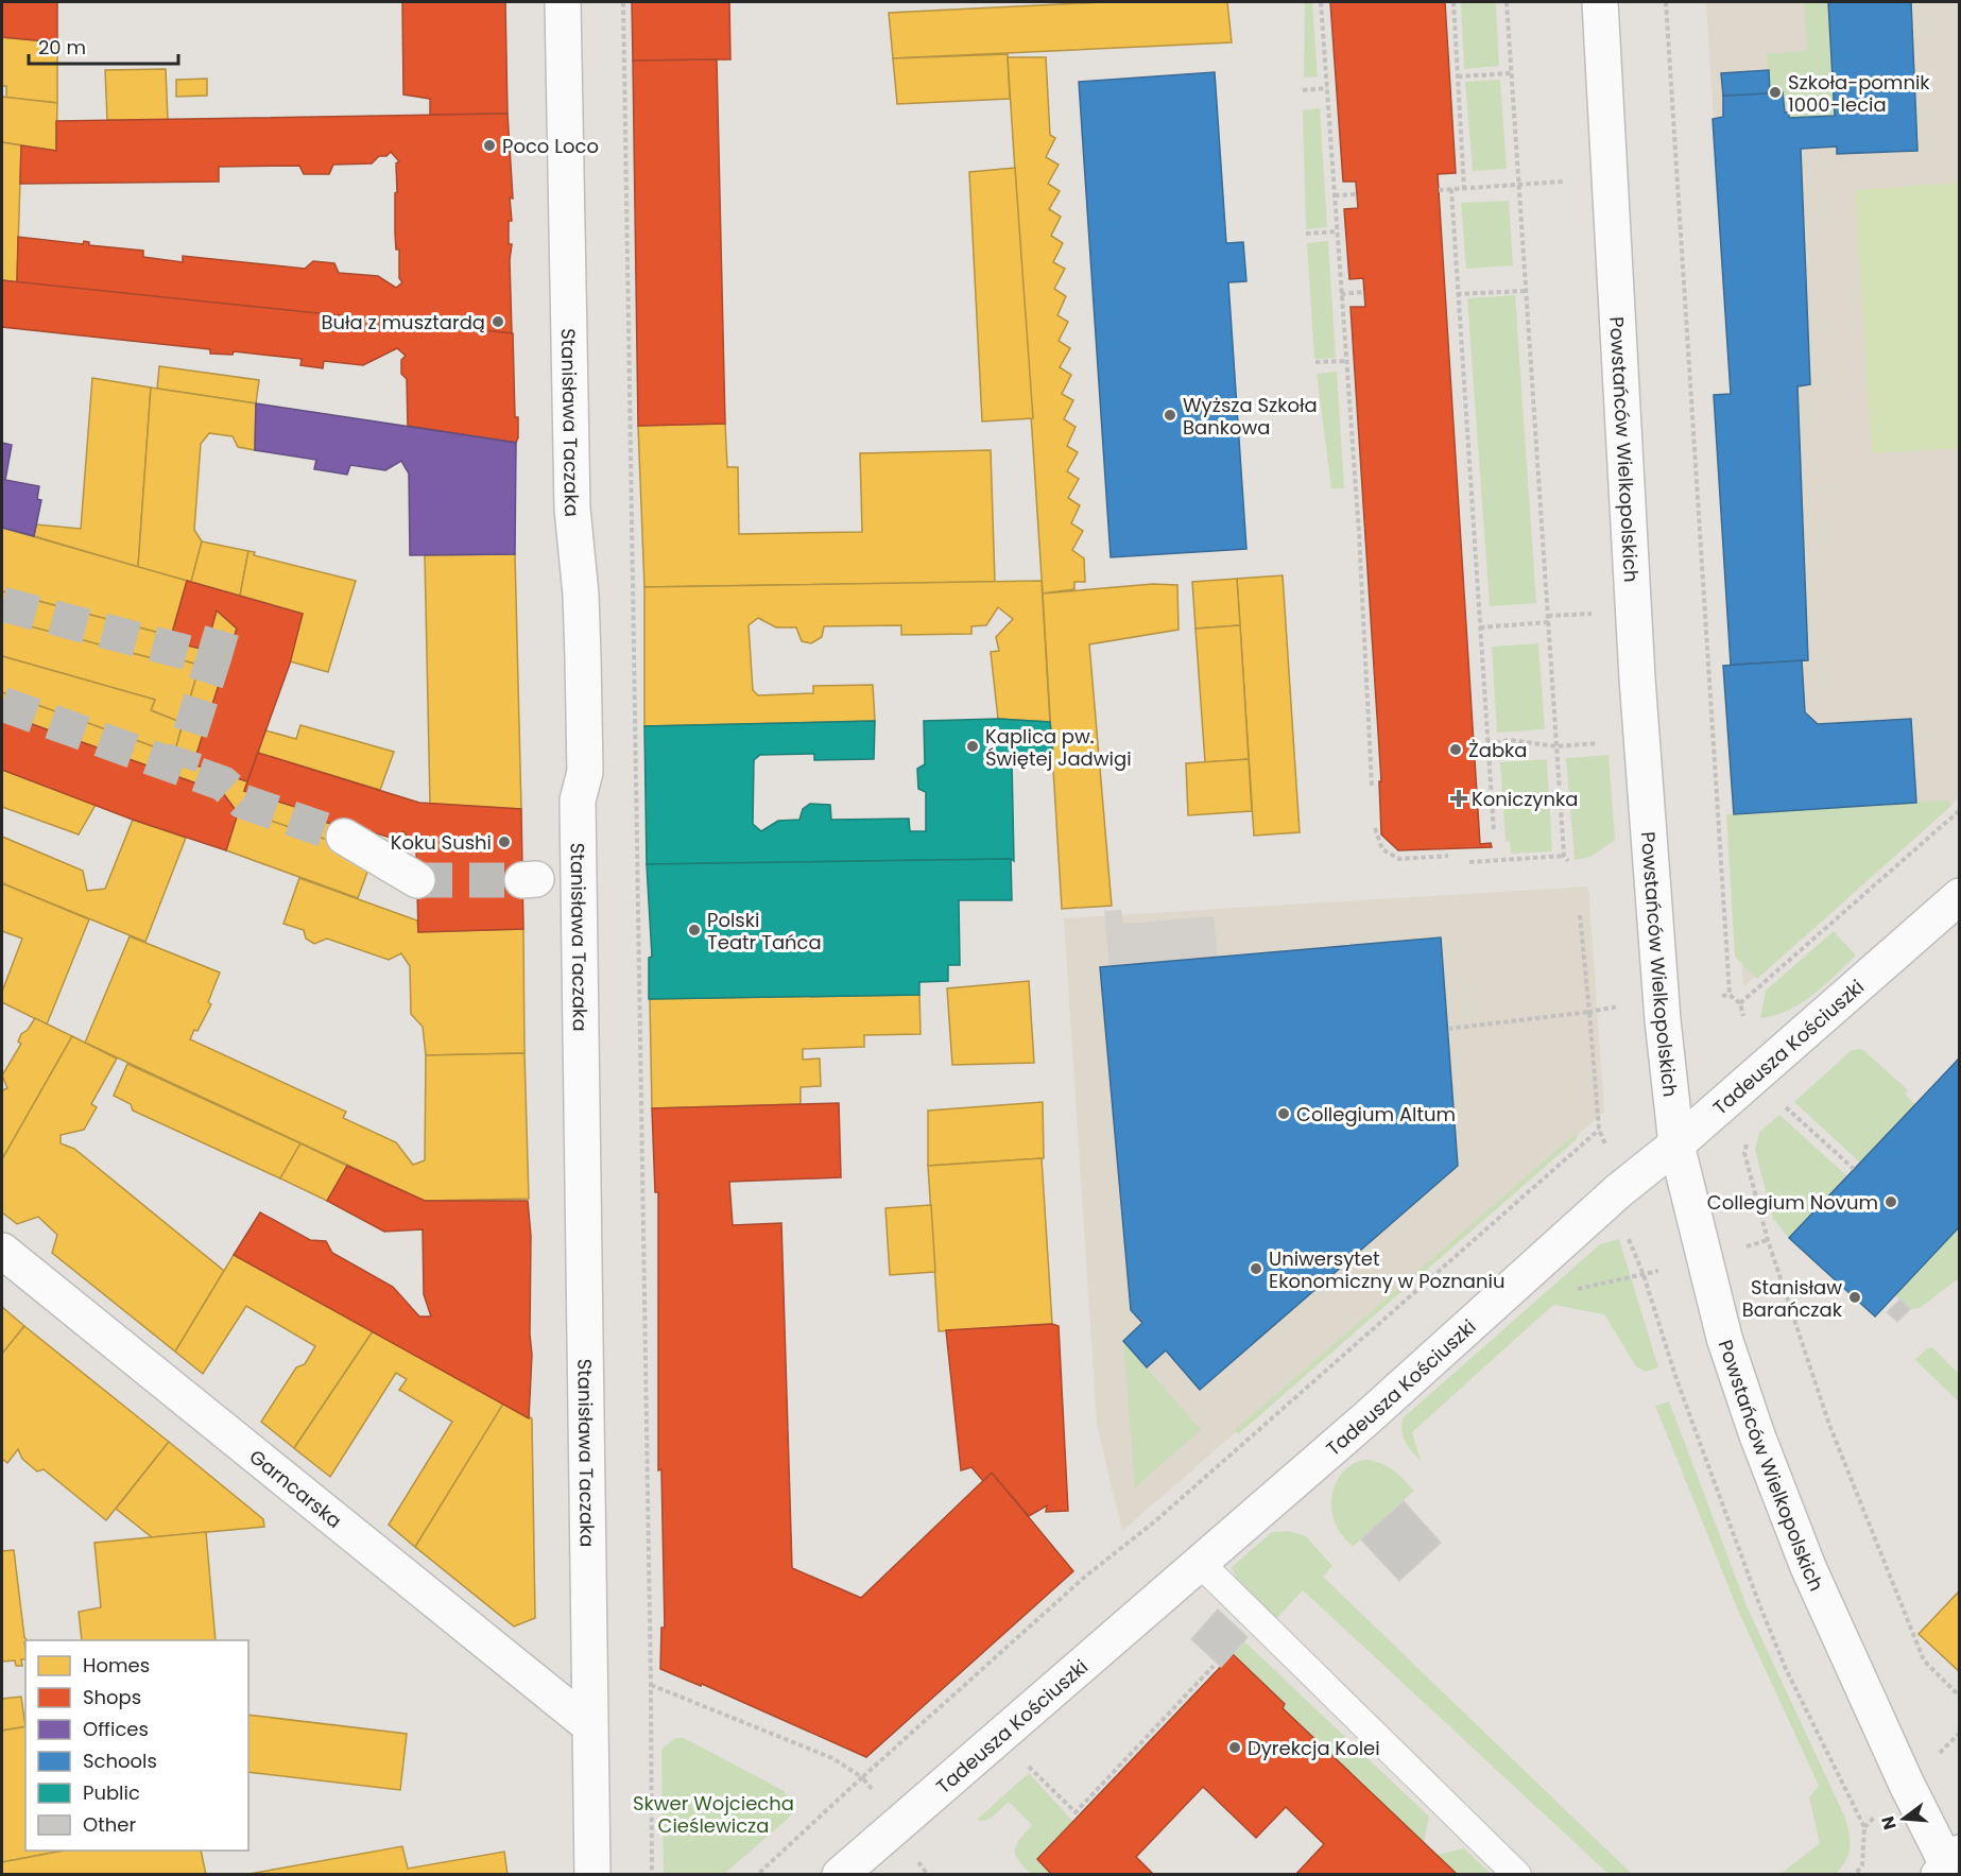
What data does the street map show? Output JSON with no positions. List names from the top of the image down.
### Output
{
  "streets": {
    "street": [
      "Stanisława Taczaka",
      "Powstańców Wielkopolskich",
      "Tadeusza Kościuszki",
      "Garncarska"
    ]
  },
  "crossings": [
    ["Stanisława Taczaka", "Garncarska"],
    ["Powstańców Wielkopolskich", "Tadeusza Kościuszki"]
  ],
  "parks": ["Skwer Wojciecha Cieślewicza"],
  "places": {
    "other": [
      "Szkoła-pomnik 1000-lecia",
      "Poco Loco",
      "Buła z musztardą",
      "Wyższa Szkoła Bankowa",
      "Kaplica pw. Świętej Jadwigi",
      "Żabka",
      "Koku Sushi",
      "Polski Teatr Tańca",
      "Collegium Altum",
      "Collegium Novum",
      "Uniwersytet Ekonomiczny w Poznaniu",
      "Stanisław Barańczak",
      "Dyrekcja Kolei"
    ],
    "health": ["Koniczynka"]
  },
  "legend": [
    "Homes",
    "Shops",
    "Offices",
    "Schools",
    "Public",
    "Other"
  ],
  "scale_bar": "20 m",
  "north": "left"
}
